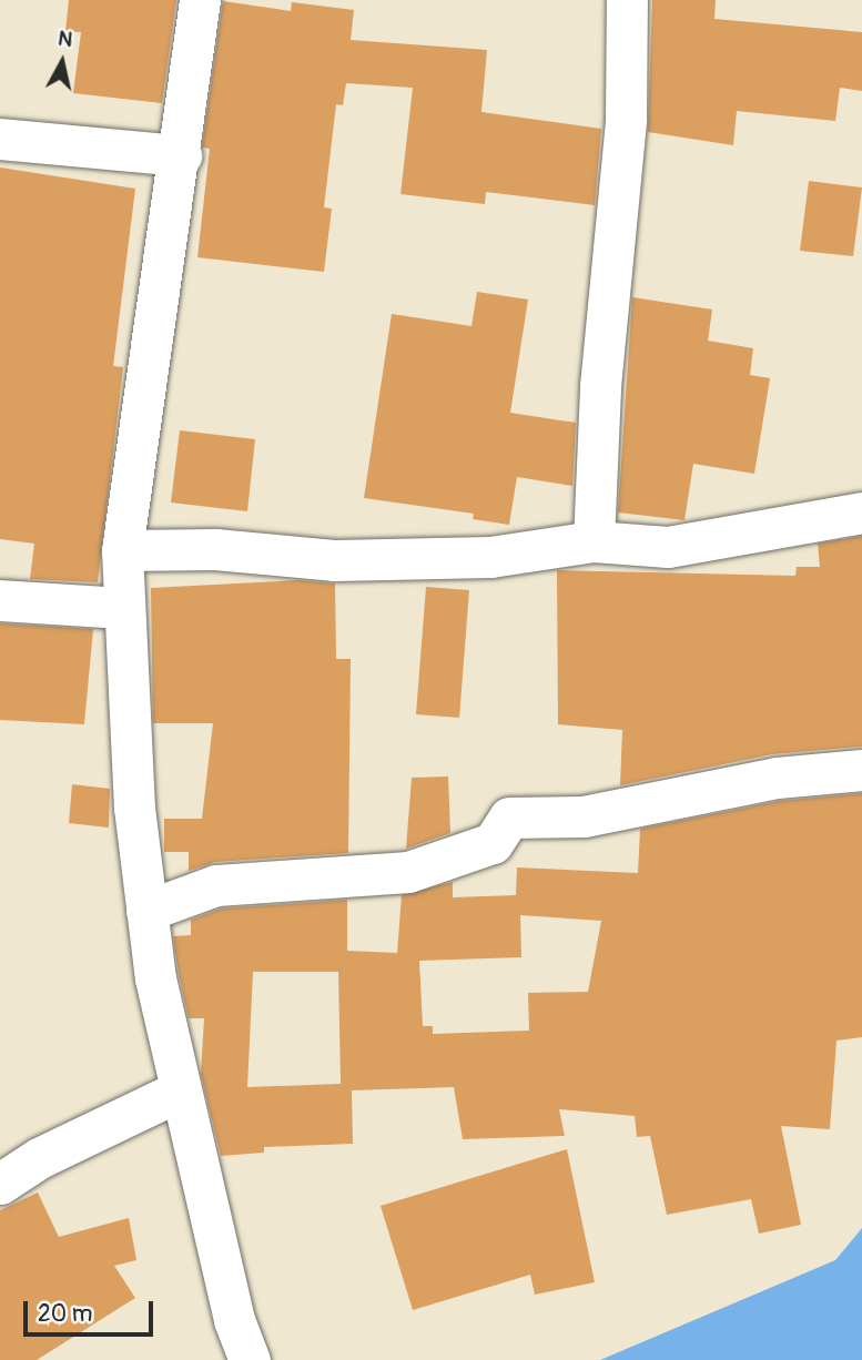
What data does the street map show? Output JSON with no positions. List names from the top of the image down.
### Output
{
  "scale_bar": "20 m",
  "north": "top"
}
